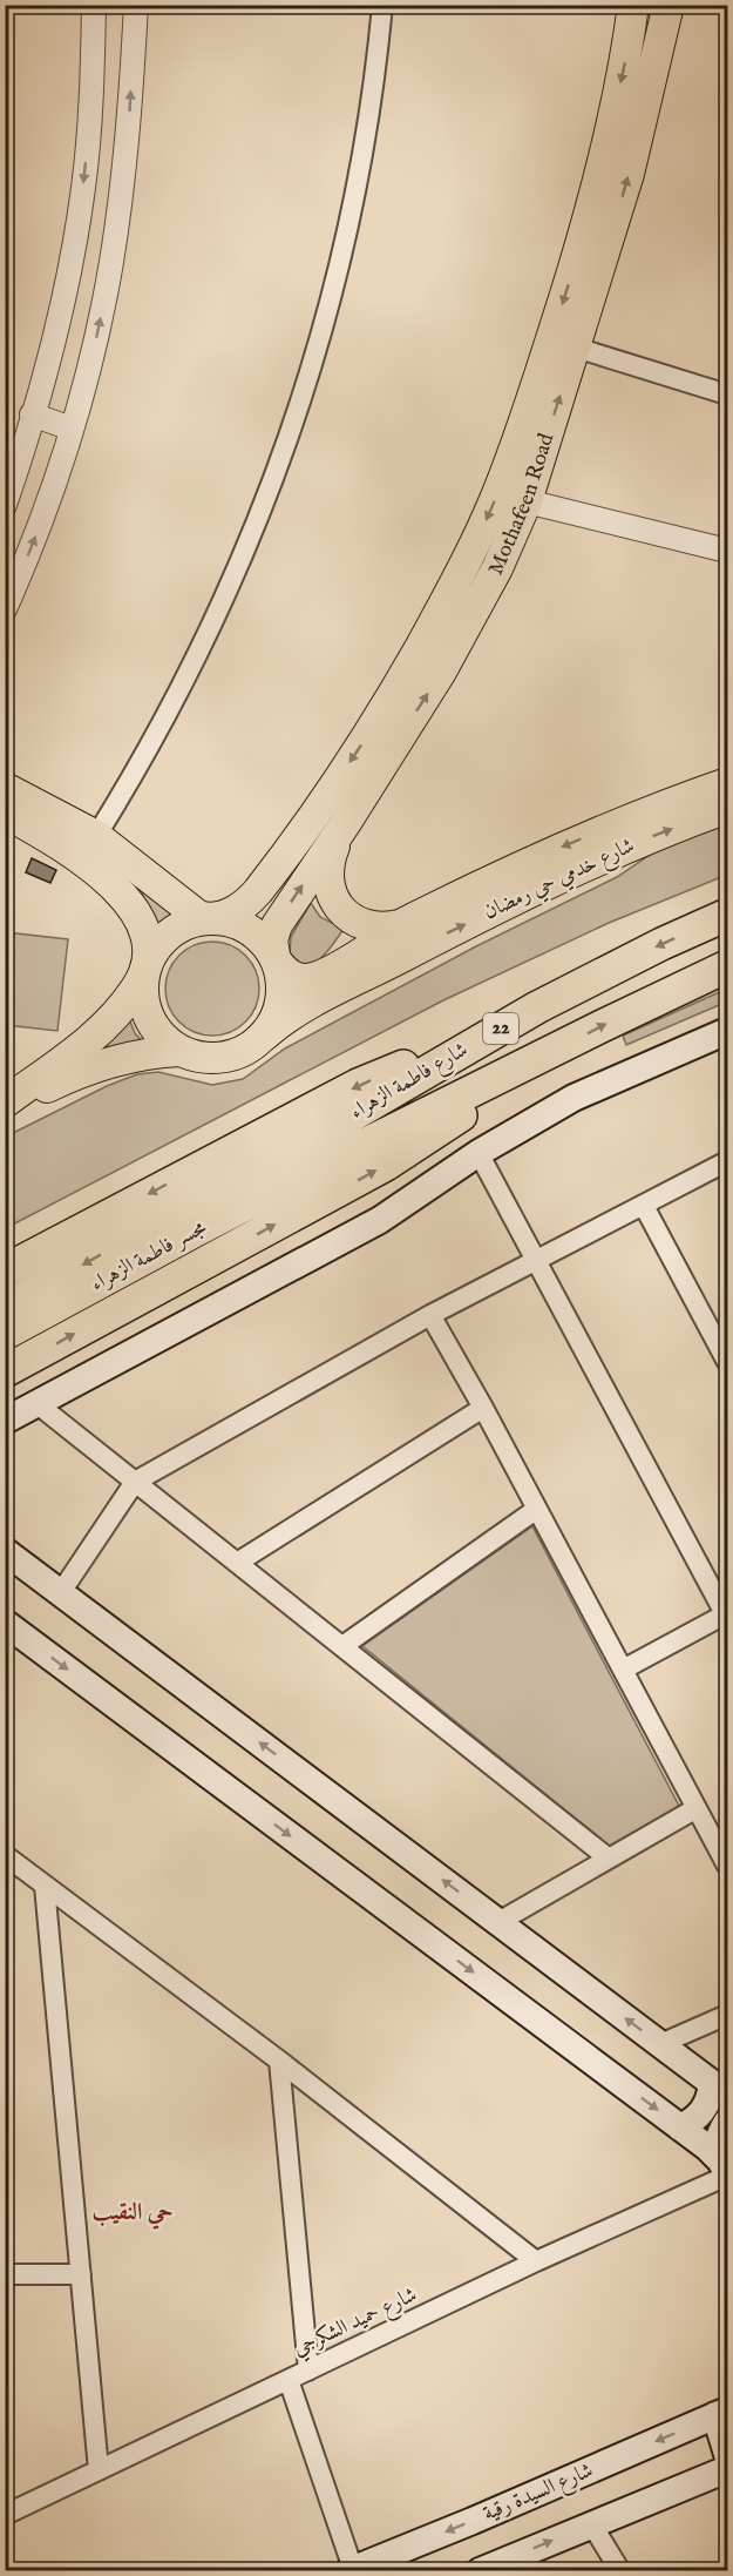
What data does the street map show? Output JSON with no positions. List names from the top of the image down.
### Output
{
  "streets": {
    "highway": ["22", "شارع فاطمة الزهراء", "مجسر فاطمة الزهراء"],
    "main road": ["Mothafeen Road", "شارع خدمي حي رمضان", "شارع السيدة رقية"],
    "street": ["شارع حميد الشكرجي"]
  },
  "crossings": [
    ["Mothafeen Road", "شارع خدمي حي رمضان"],
    ["شارع فاطمة الزهراء", "مجسر فاطمة الزهراء"]
  ],
  "districts": ["حي النقيب"]
}
